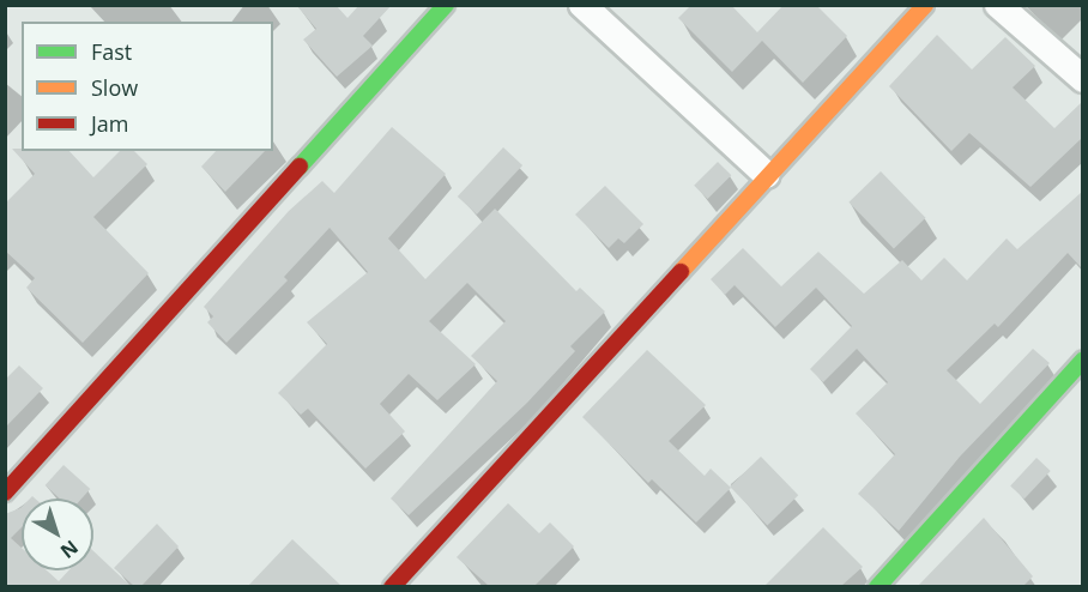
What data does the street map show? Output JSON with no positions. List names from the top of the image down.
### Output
{
  "legend": ["Fast", "Slow", "Jam"],
  "north": "bottom right"
}
